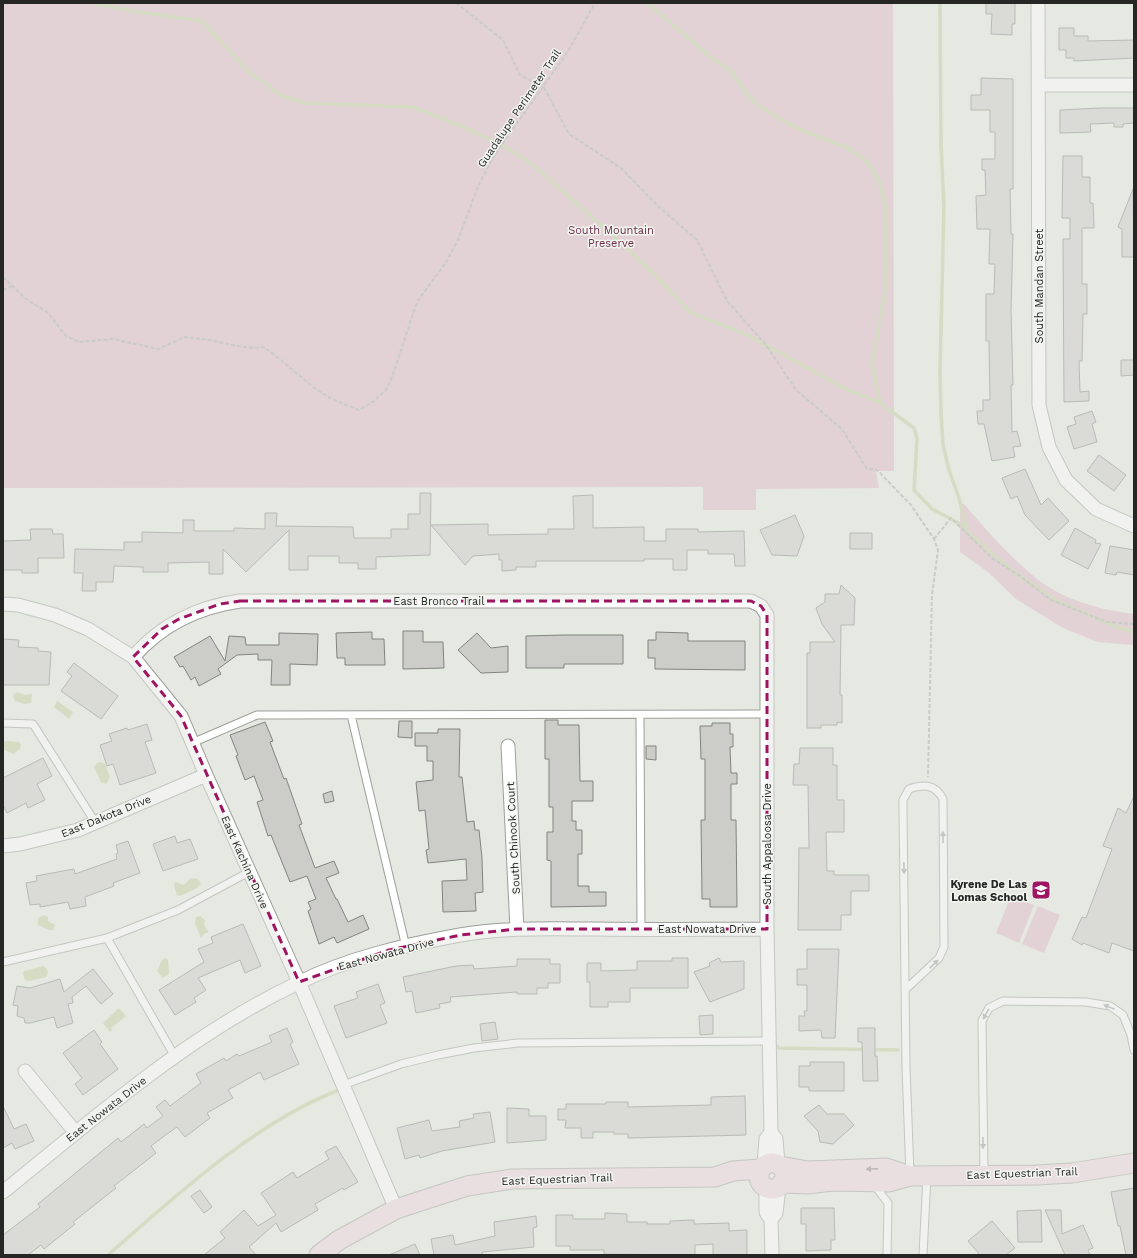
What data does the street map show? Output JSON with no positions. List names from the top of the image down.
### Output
{
  "streets": {
    "street": [
      "South Mandan Street",
      "East Bronco Trail",
      "East Dakota Drive",
      "South Chinook Court",
      "South Appaloosa Drive",
      "East Kachina Drive",
      "East Nowata Drive",
      "East Equestrian Trail"
    ],
    "path": ["Guadalupe Perimeter Trail"]
  },
  "crossings": [
    ["East Bronco Trail", "South Appaloosa Drive"],
    ["East Bronco Trail", "East Kachina Drive"],
    ["East Dakota Drive", "East Kachina Drive"],
    ["South Chinook Court", "East Nowata Drive"],
    ["South Appaloosa Drive", "East Nowata Drive"],
    ["South Appaloosa Drive", "East Equestrian Trail"],
    ["East Kachina Drive", "East Nowata Drive"],
    ["East Kachina Drive", "East Equestrian Trail"]
  ],
  "parks": ["South Mountain Preserve"],
  "places": {
    "school or university": ["Kyrene De Las Lomas School"]
  }
}
